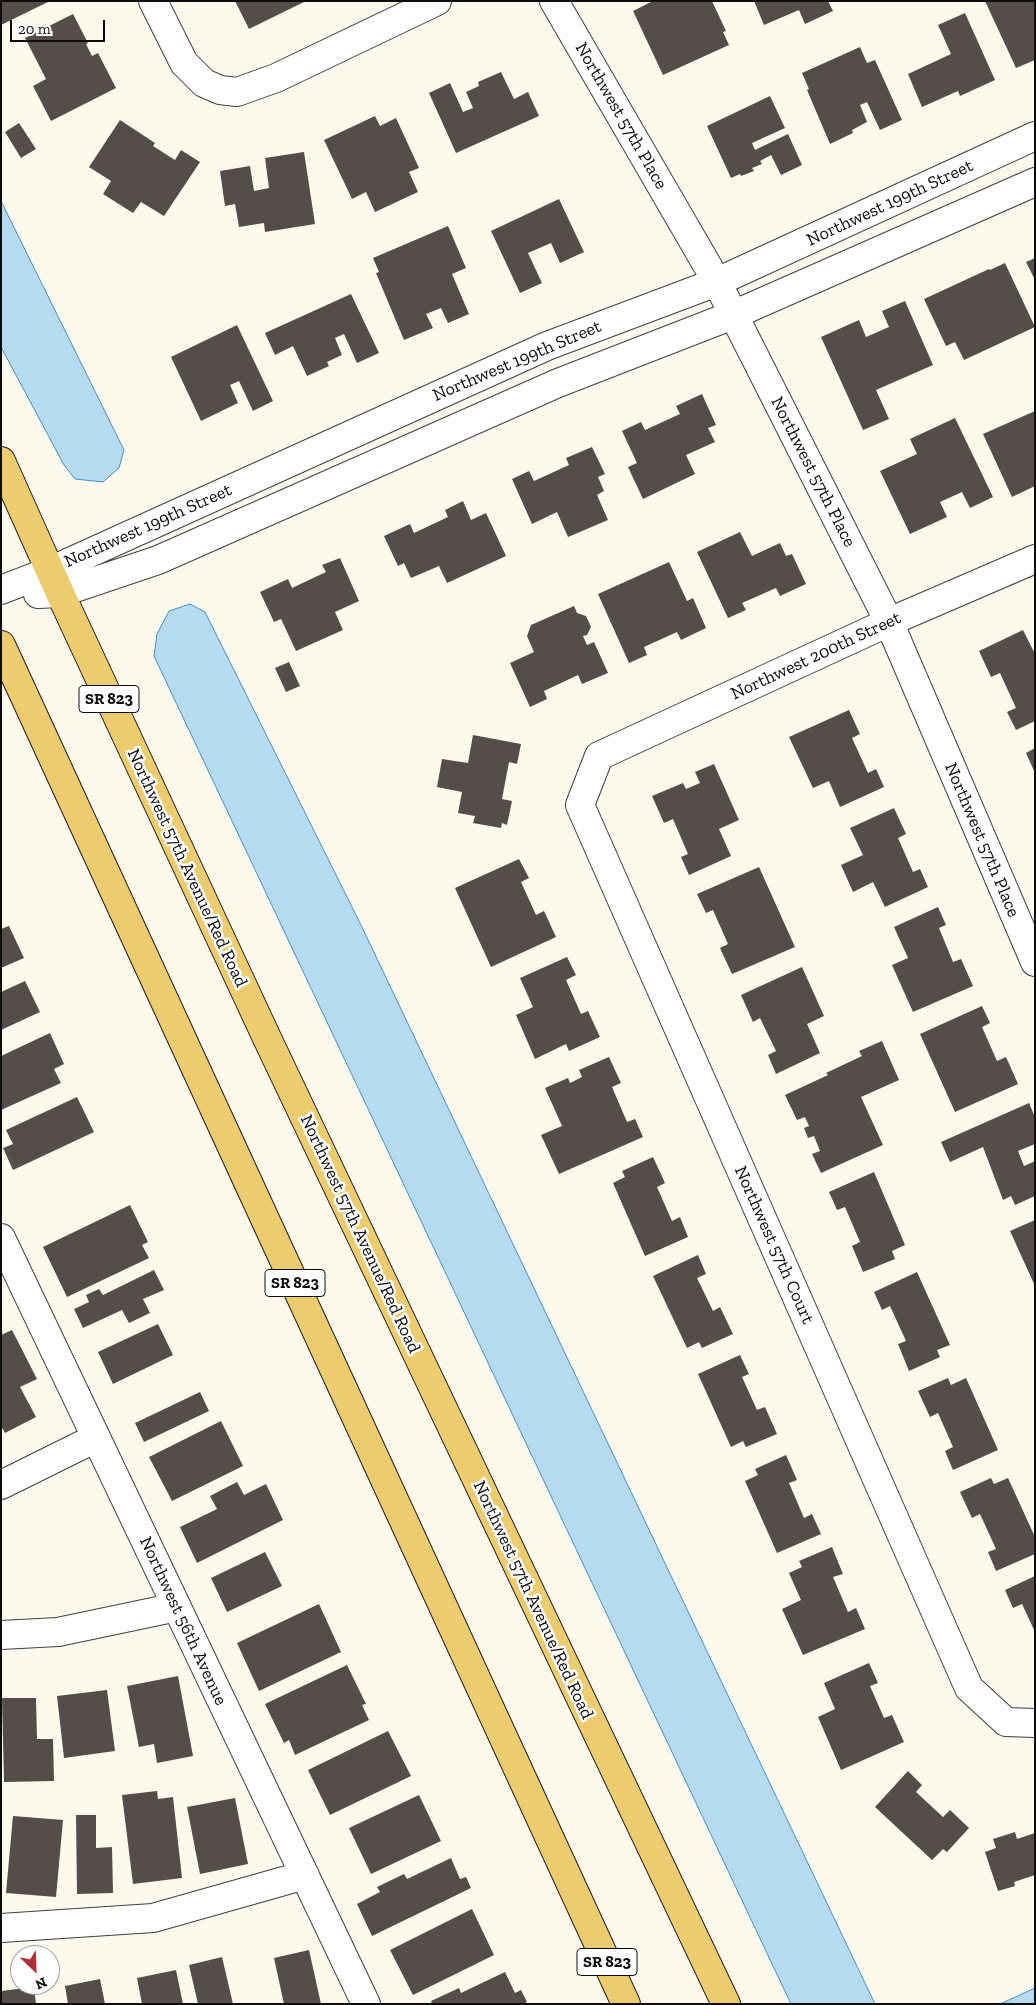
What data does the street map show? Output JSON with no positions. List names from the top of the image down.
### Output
{
  "streets": {
    "main road": ["SR 823", "Northwest 57th Avenue/Red Road"],
    "street": [
      "Northwest 57th Place",
      "Northwest 199th Street",
      "Northwest 200th Street",
      "Northwest 57th Court",
      "Northwest 56th Avenue"
    ]
  },
  "crossings": [
    ["Northwest 57th Place", "Northwest 199th Street"],
    ["Northwest 57th Place", "Northwest 200th Street"],
    ["Northwest 199th Street", "Northwest 57th Avenue/Red Road"],
    ["Northwest 200th Street", "Northwest 57th Court"]
  ],
  "scale_bar": "20 m",
  "north": "bottom right"
}
